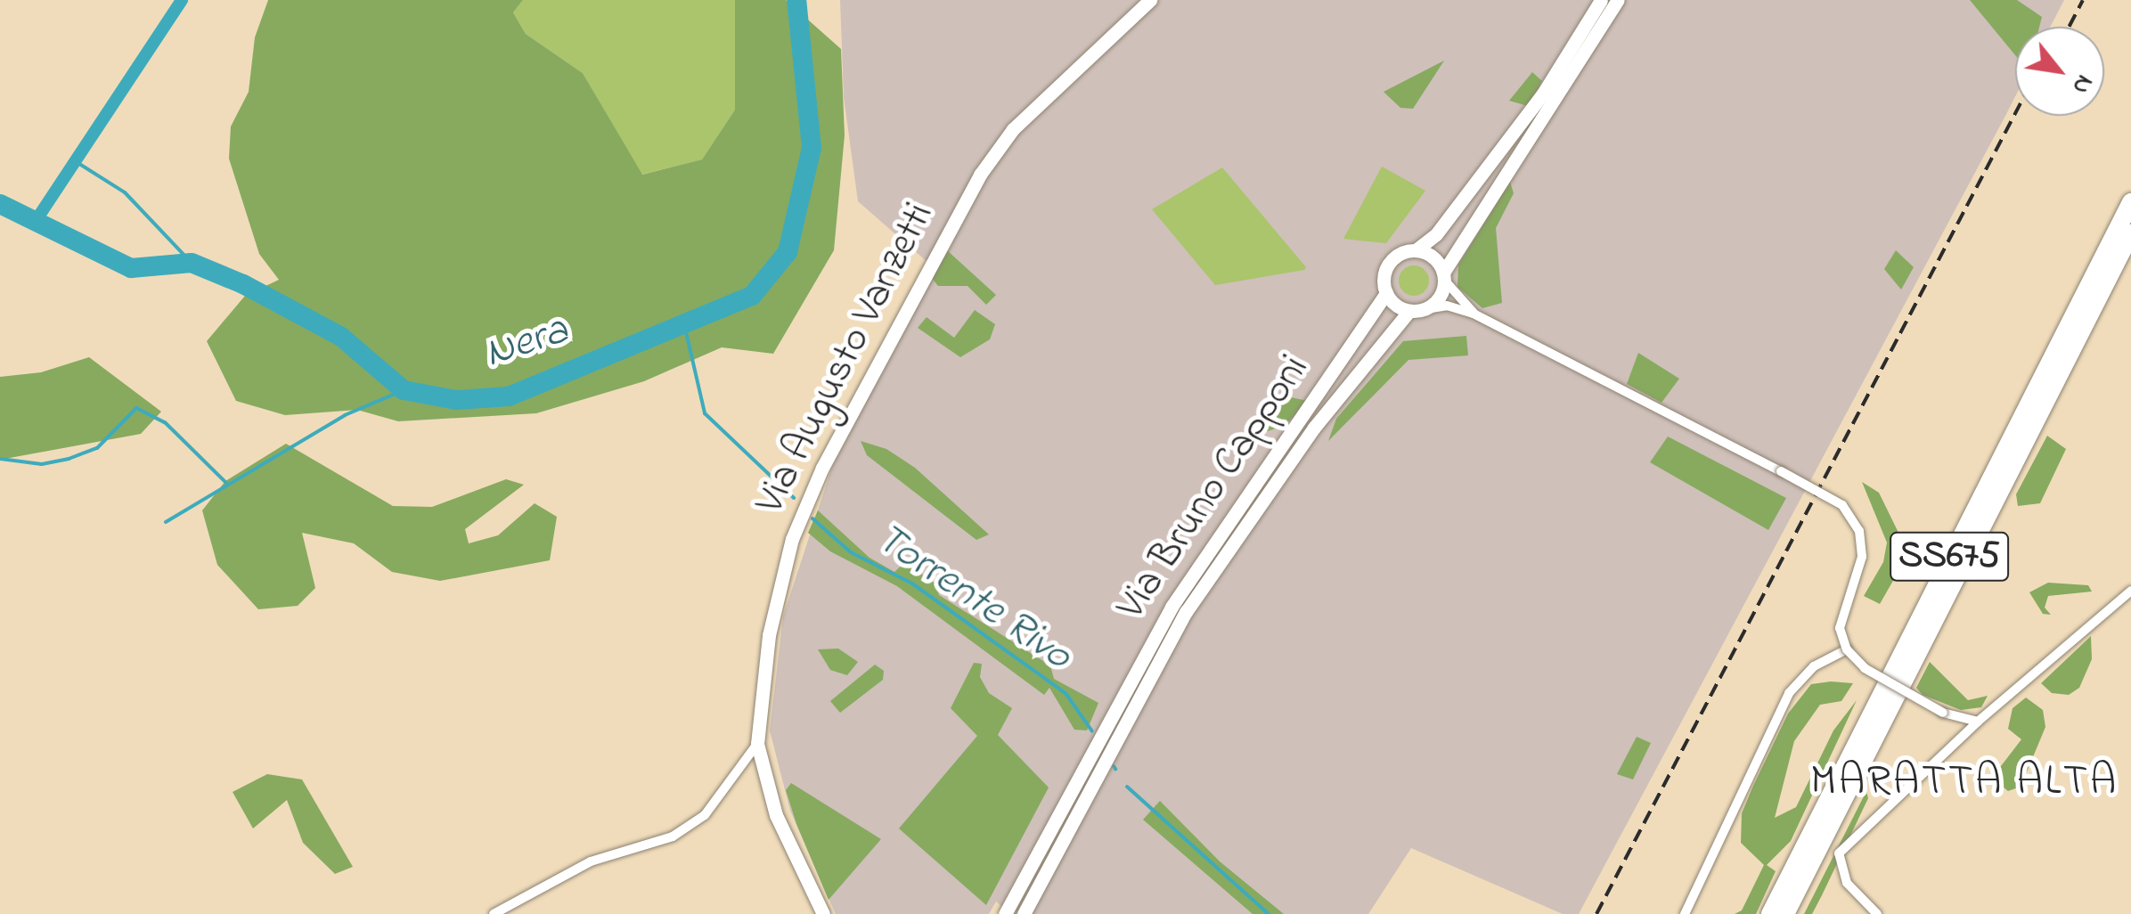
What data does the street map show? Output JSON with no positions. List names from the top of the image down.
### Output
{
  "streets": {
    "highway": ["SS675"],
    "main road": ["Via Augusto Vanzetti", "Via Bruno Capponi"]
  },
  "districts": ["MARATTA ALTA"],
  "water": ["Nera", "Torrente Rivo"],
  "north": "bottom right"
}
